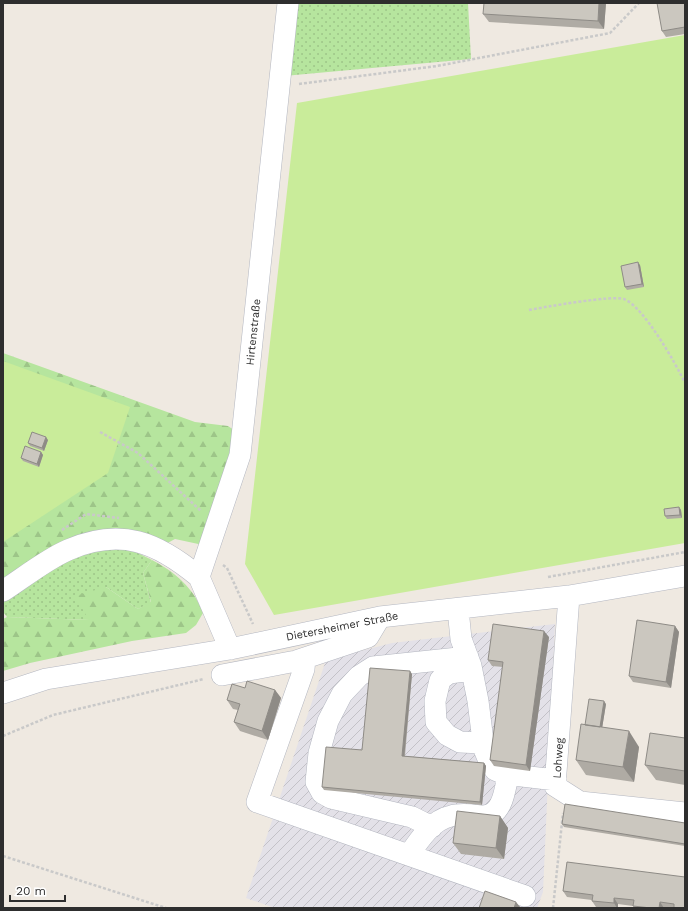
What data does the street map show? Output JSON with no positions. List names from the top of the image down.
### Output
{
  "streets": {
    "street": ["Hirtenstraße", "Dietersheimer Straße", "Lohweg"]
  },
  "crossings": [
    ["Dietersheimer Straße", "Lohweg"]
  ],
  "scale_bar": "20 m"
}
